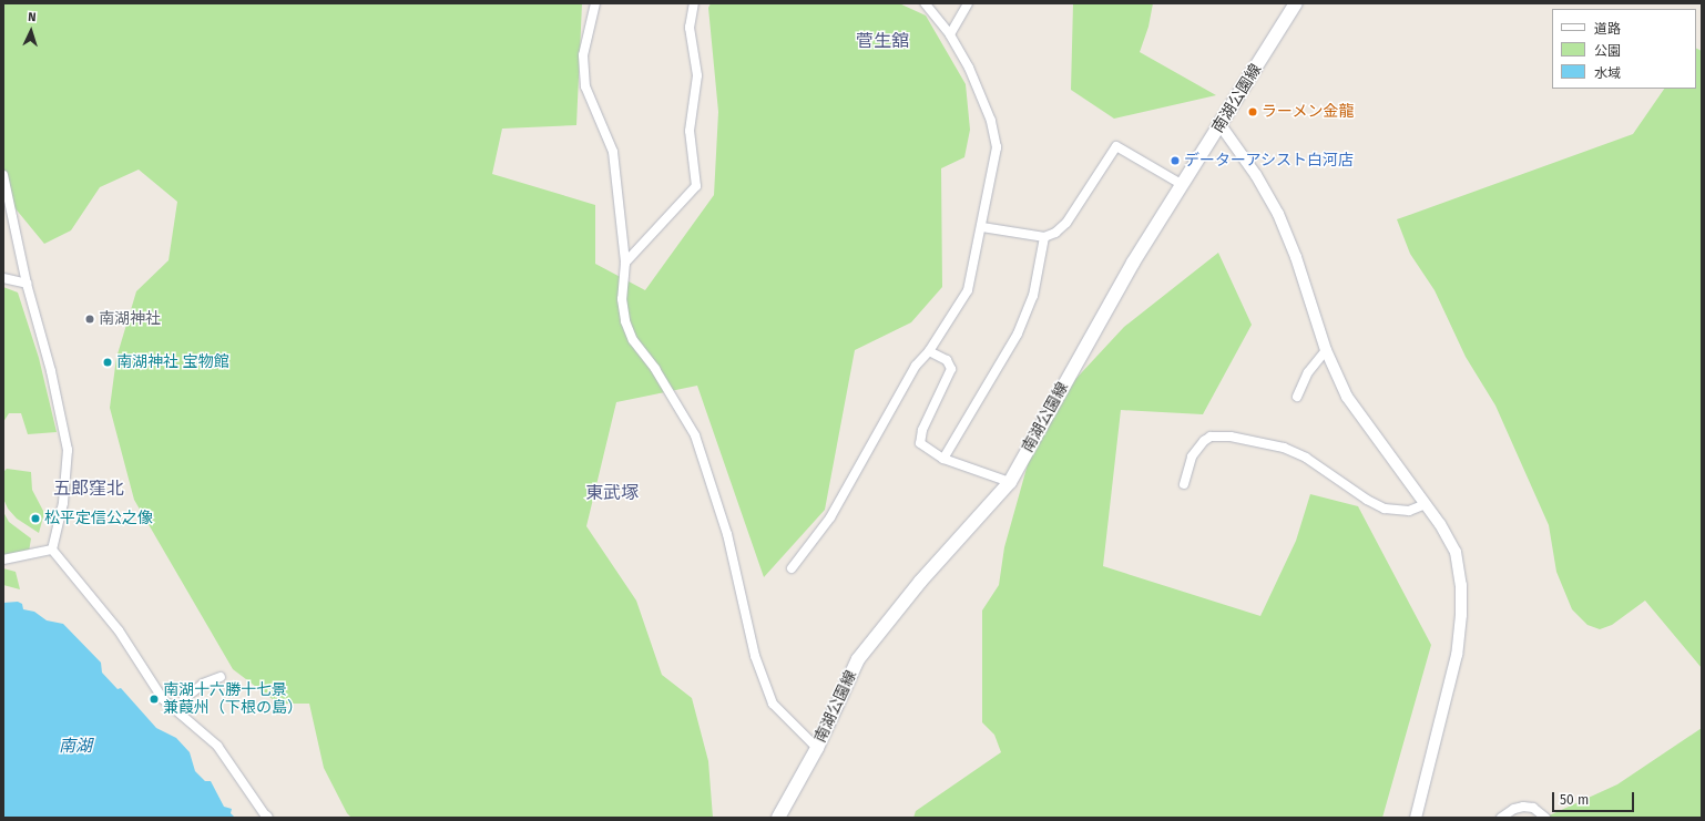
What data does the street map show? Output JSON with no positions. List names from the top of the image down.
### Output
{
  "streets": {
    "main road": ["南湖公園線"]
  },
  "districts": ["菅生舘", "五郎窪北", "東武塚"],
  "water": ["南湖"],
  "places": [
    "ラーメン金龍",
    "データーアシスト白河店",
    "南湖神社",
    "南湖神社 宝物館",
    "松平定信公之像",
    "南湖十六勝十七景 兼葭州（下根の島）"
  ],
  "legend": ["道路", "公園", "水域"],
  "scale_bar": "50 m",
  "north": "top"
}
